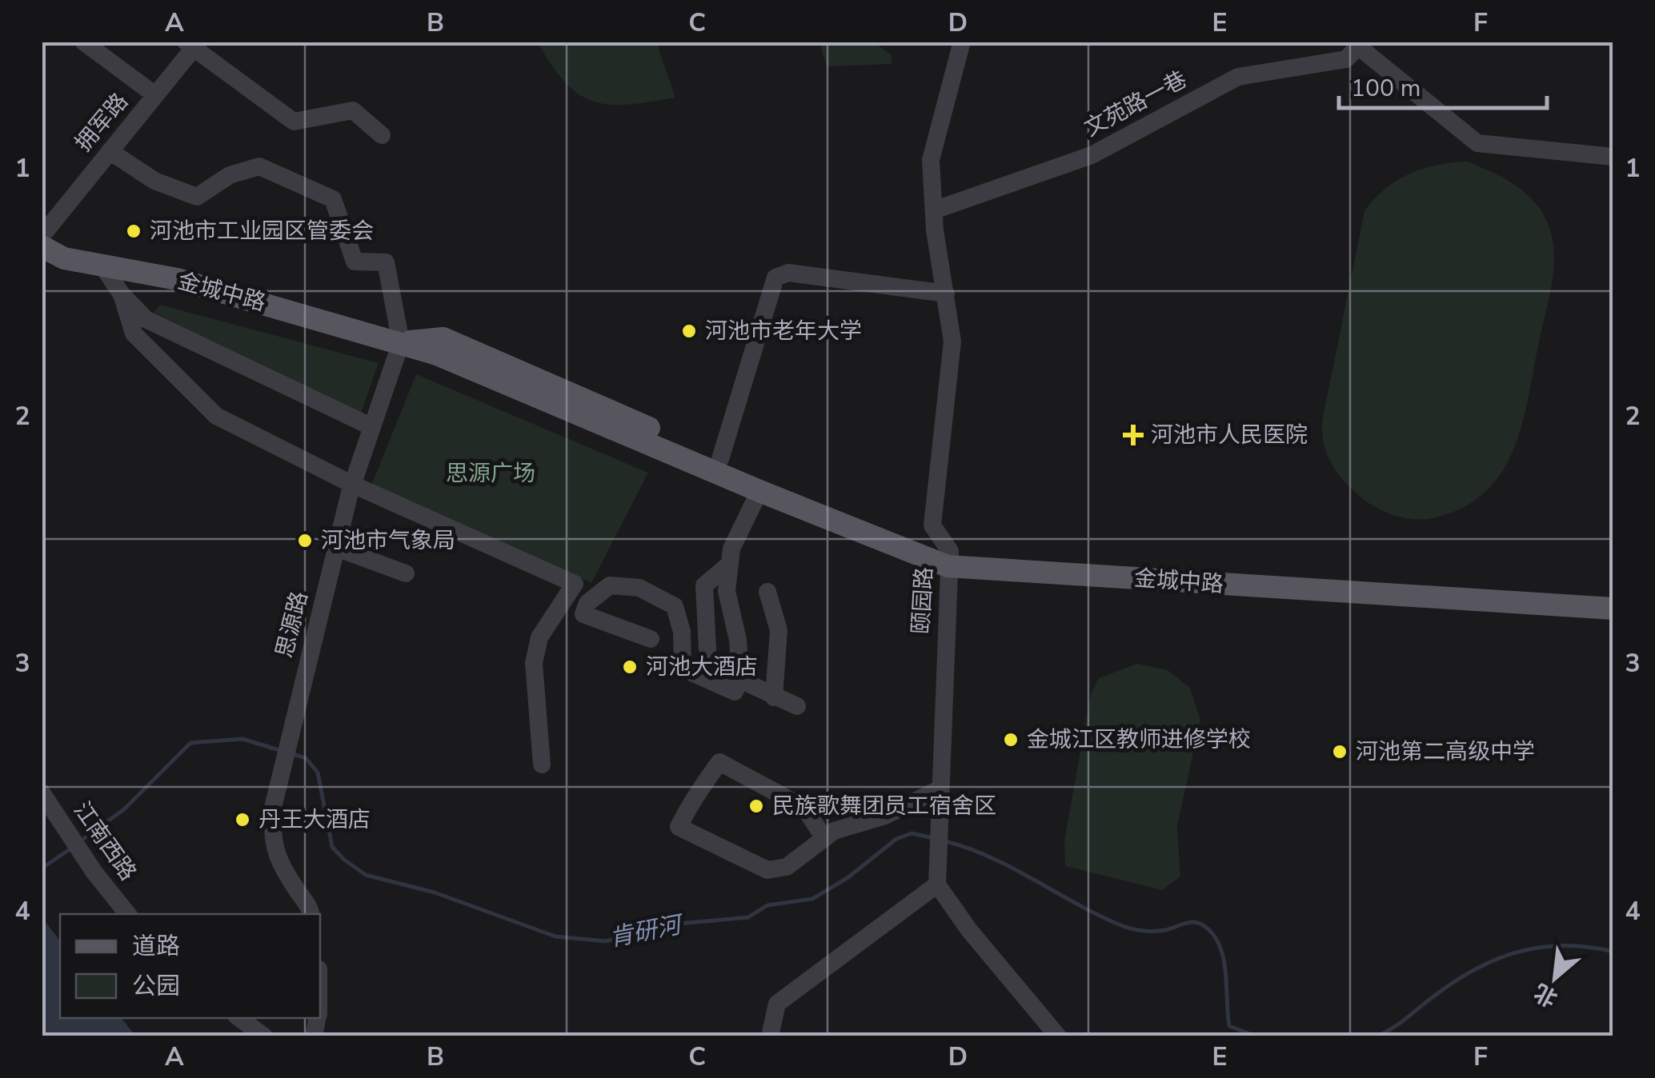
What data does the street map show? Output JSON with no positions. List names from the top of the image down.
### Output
{
  "streets": {
    "main road": ["金城中路"],
    "street": [
      "文苑路一巷",
      "拥军路",
      "颐园路",
      "思源路",
      "江南西路"
    ]
  },
  "crossings": [
    ["文苑路一巷", "颐园路"],
    ["金城中路", "颐园路"],
    ["金城中路", "思源路"]
  ],
  "water": ["肯研河"],
  "parks": ["思源广场"],
  "places": {
    "other": [
      "河池市工业园区管委会",
      "河池市老年大学",
      "河池市气象局",
      "河池大酒店",
      "金城江区教师进修学校",
      "河池第二高级中学",
      "民族歌舞团员工宿舍区",
      "丹王大酒店"
    ],
    "health": ["河池市人民医院"]
  },
  "legend": ["道路", "公园"],
  "scale_bar": "100 m",
  "north": "bottom left",
  "grid": {
    "columns": [
      "A",
      "B",
      "C",
      "D",
      "E",
      "F"
    ],
    "rows": [
      "1",
      "2",
      "3",
      "4"
    ]
  }
}
